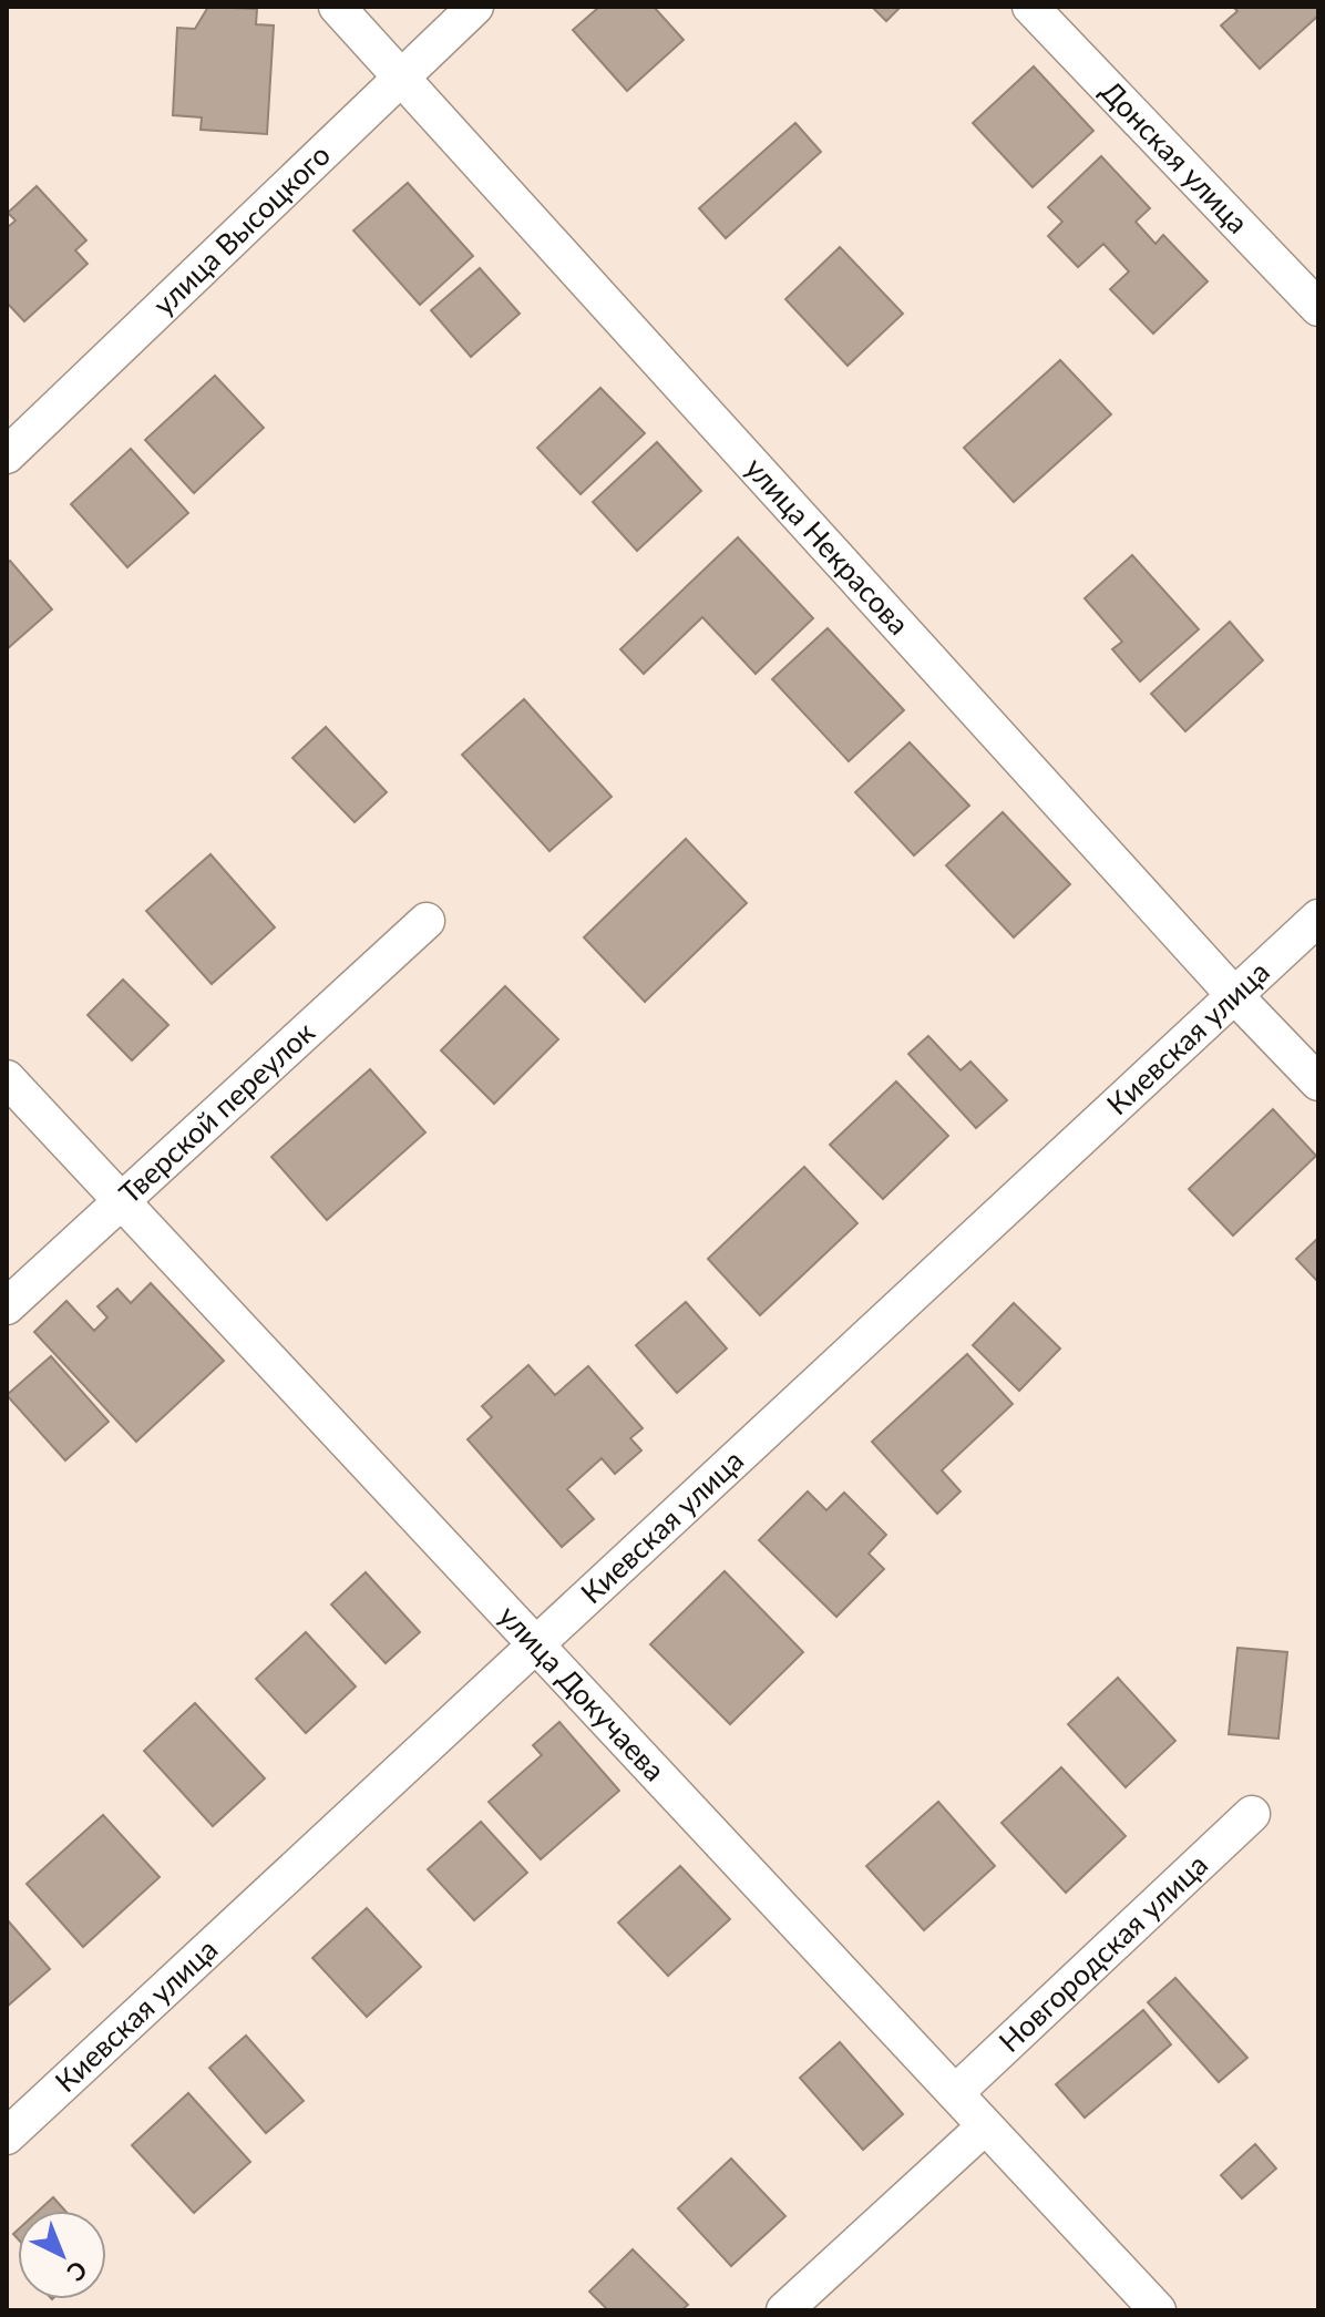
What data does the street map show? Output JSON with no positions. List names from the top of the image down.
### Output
{
  "streets": {
    "street": [
      "Донская улица",
      "улица Высоцкого",
      "улица Некрасова",
      "Киевская улица",
      "Тверской переулок",
      "улица Докучаева",
      "Новгородская улица"
    ]
  },
  "crossings": [
    ["улица Высоцкого", "улица Некрасова"],
    ["улица Некрасова", "Киевская улица"],
    ["Киевская улица", "улица Докучаева"],
    ["Тверской переулок", "улица Докучаева"],
    ["улица Докучаева", "Новгородская улица"]
  ],
  "north": "bottom right"
}
